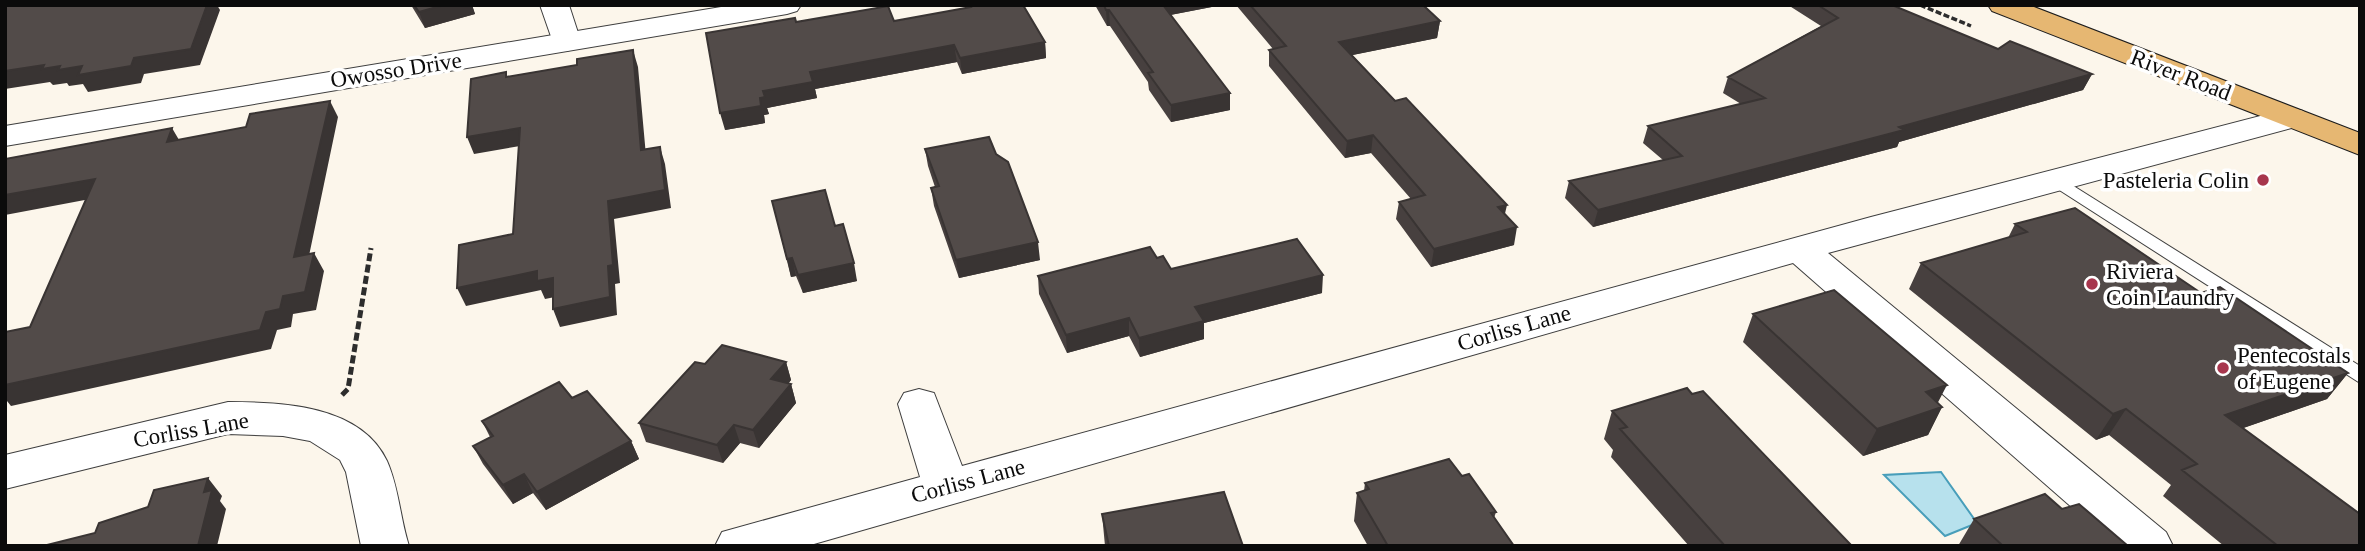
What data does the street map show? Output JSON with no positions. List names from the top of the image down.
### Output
{
  "streets": {
    "main road": ["River Road"],
    "street": ["Owosso Drive", "Corliss Lane"]
  },
  "crossings": [
    ["River Road", "Corliss Lane"]
  ],
  "places": ["Pasteleria Colin", "Riviera Coin Laundry", "Pentecostals of Eugene"]
}
